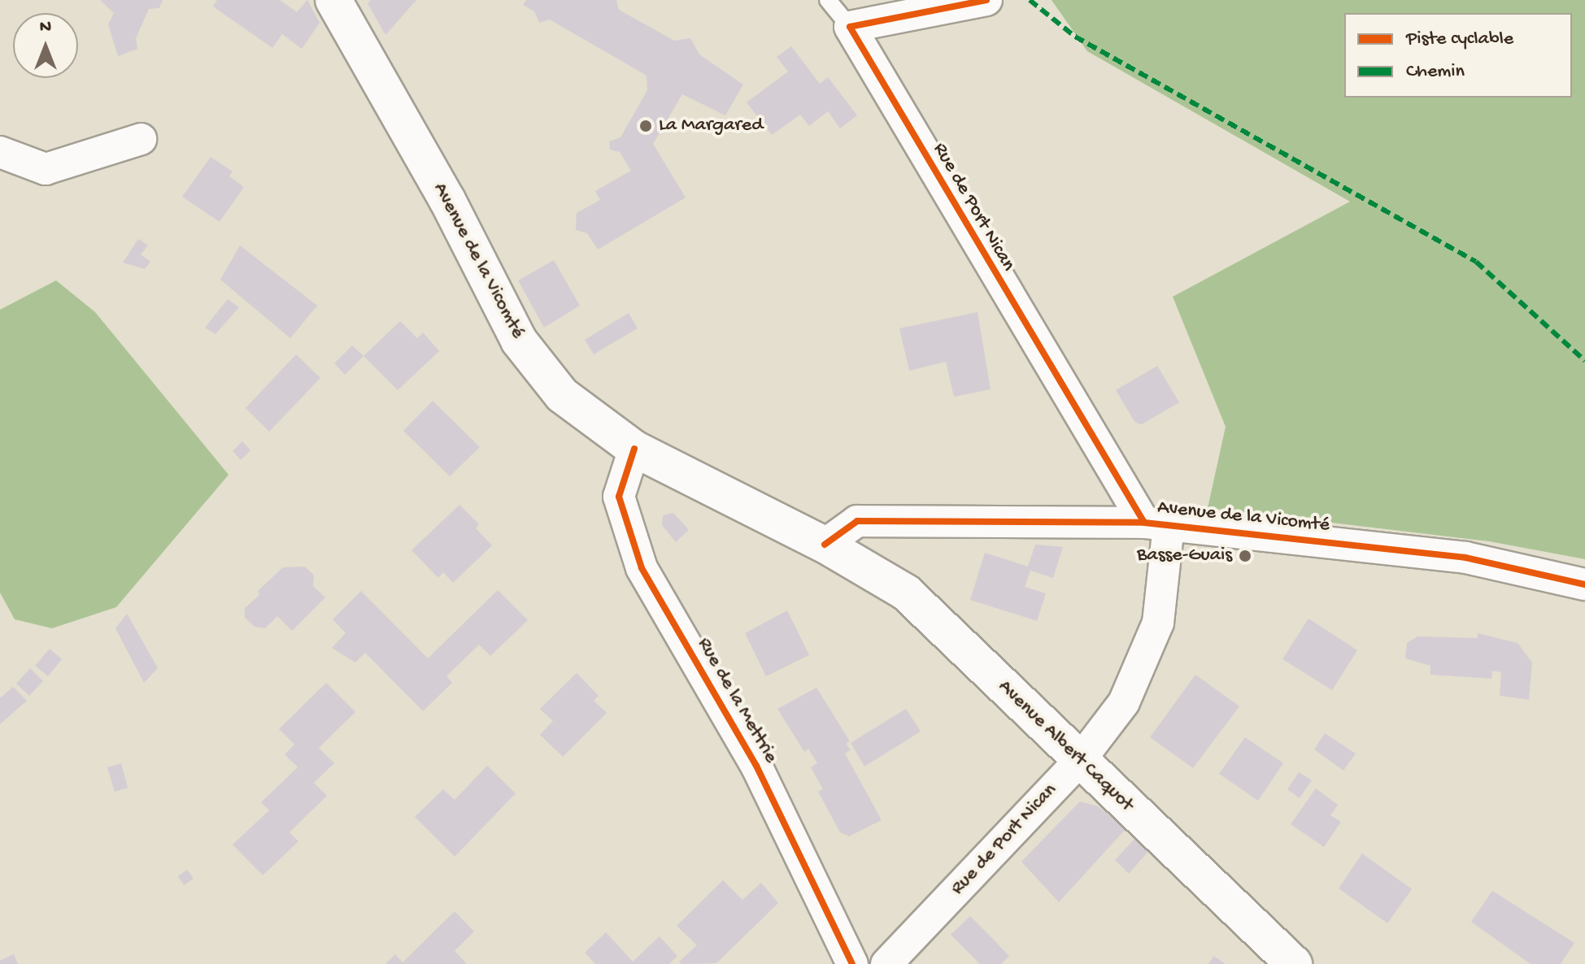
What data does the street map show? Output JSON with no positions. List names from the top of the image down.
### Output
{
  "streets": {
    "main road": ["Avenue de la Vicomté", "Avenue Albert Caquot"],
    "street": ["Rue de Port Nican", "Rue de la Mettrie"]
  },
  "crossings": [
    ["Rue de Port Nican", "Avenue de la Vicomté"],
    ["Rue de Port Nican", "Avenue Albert Caquot"],
    ["Avenue de la Vicomté", "Rue de la Mettrie"],
    ["Avenue de la Vicomté", "Avenue Albert Caquot"]
  ],
  "places": ["La Margared", "Basse-Guais"],
  "legend": ["Piste cyclable", "Chemin"],
  "north": "top"
}
